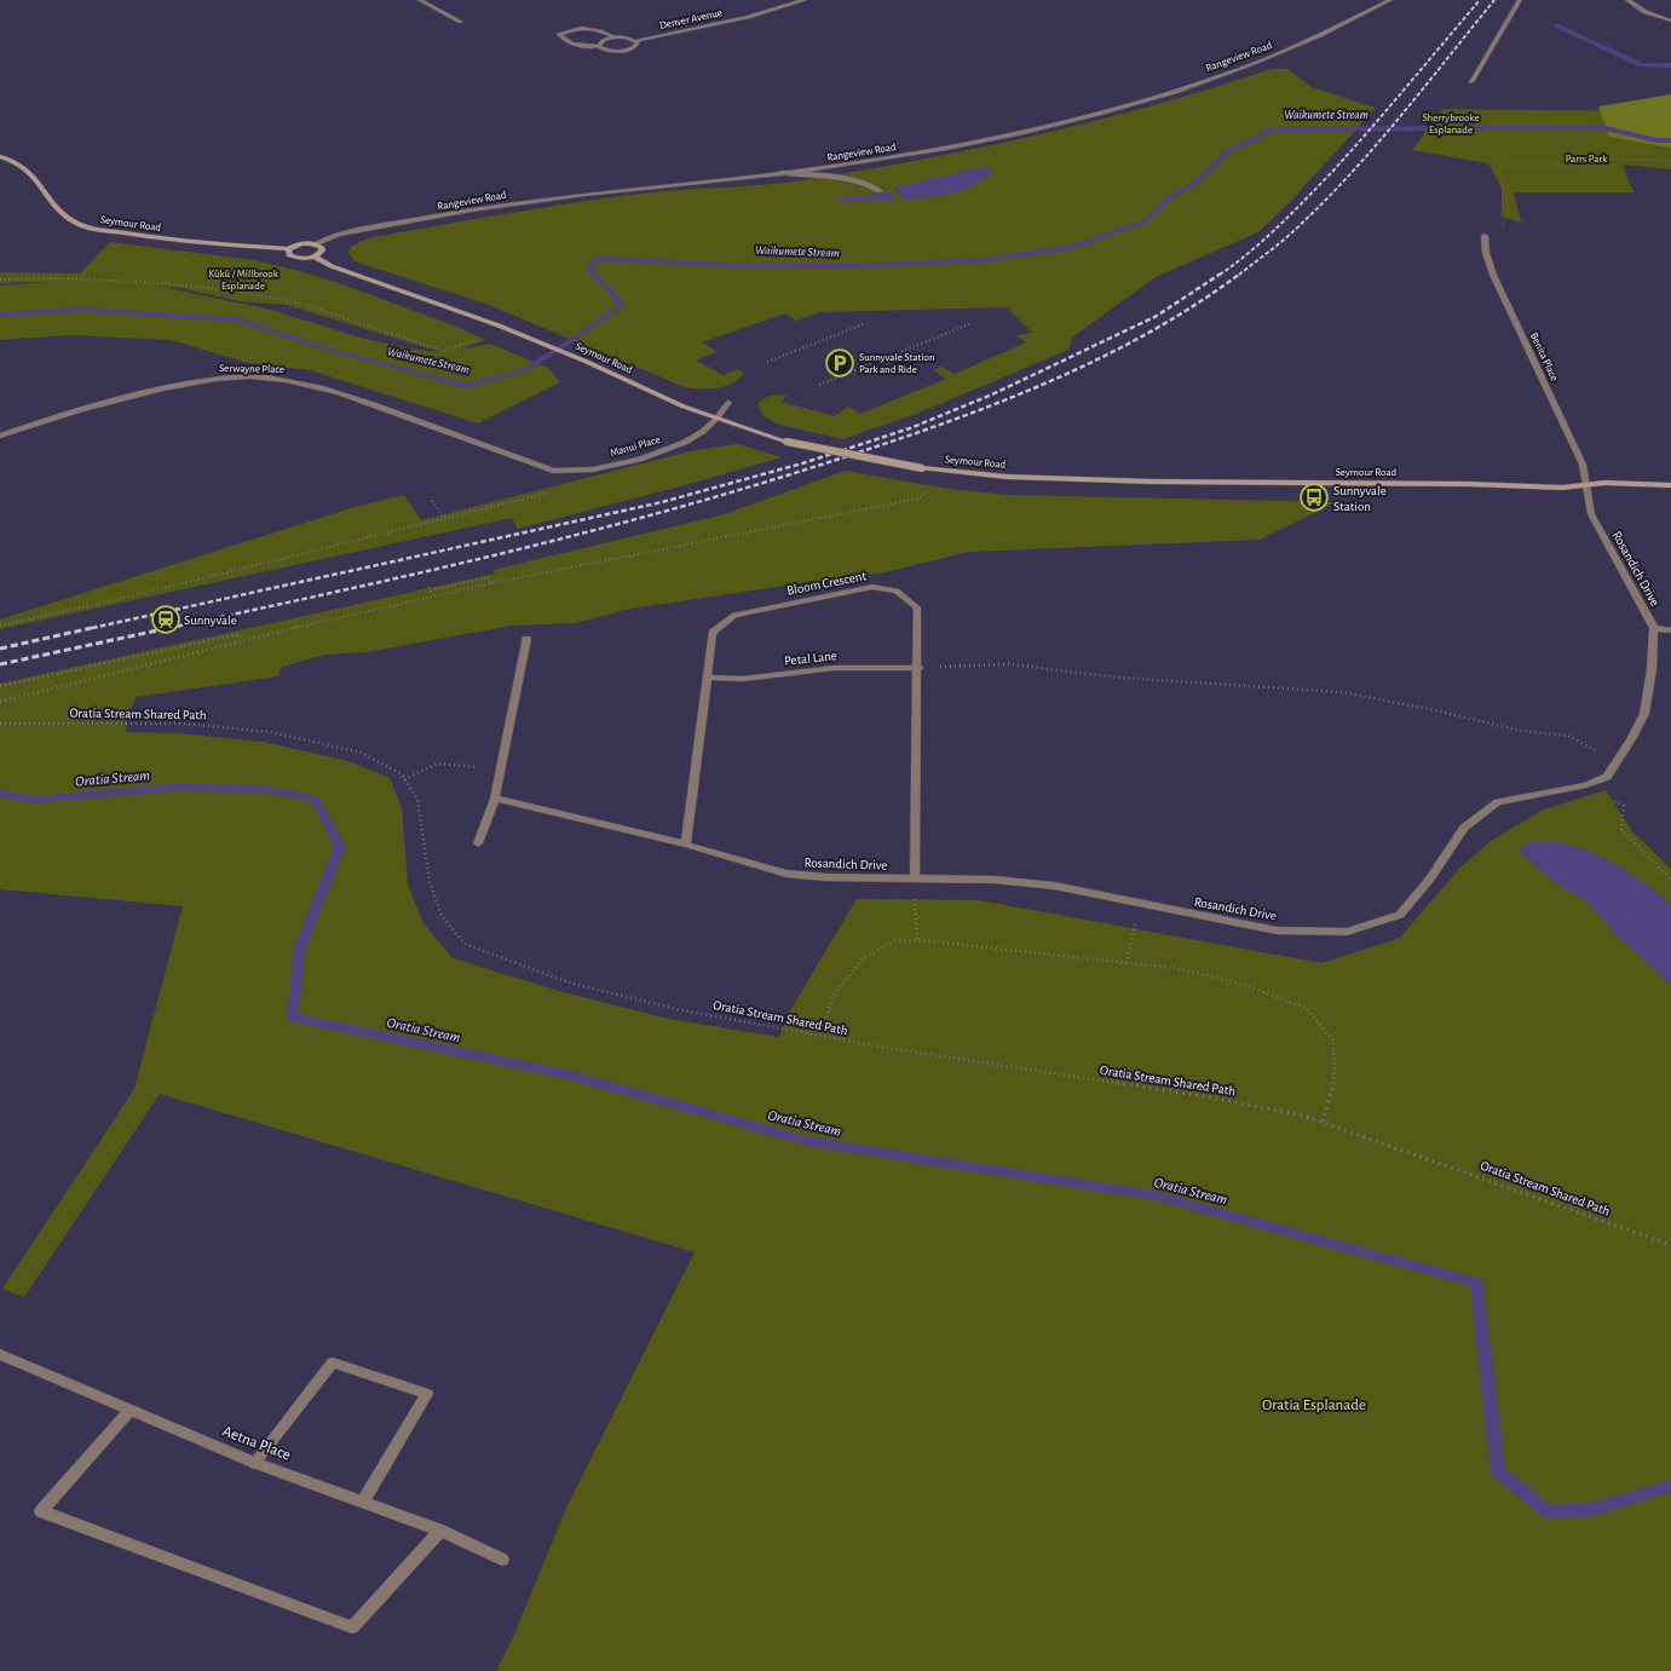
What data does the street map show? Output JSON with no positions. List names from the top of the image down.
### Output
{
  "streets": {
    "main road": ["Seymour Road"],
    "street": [
      "Denver Avenue",
      "Rangeview Road",
      "Benita Place",
      "Serwayne Place",
      "Manui Place",
      "Rosandich Drive",
      "Bloom Crescent",
      "Petal Lane",
      "Aetna Place"
    ],
    "path": ["Oratia Stream Shared Path"]
  },
  "crossings": [
    ["Seymour Road", "Benita Place"],
    ["Seymour Road", "Manui Place"],
    ["Seymour Road", "Rosandich Drive"],
    ["Benita Place", "Rosandich Drive"],
    ["Serwayne Place", "Manui Place"],
    ["Rosandich Drive", "Bloom Crescent"],
    ["Bloom Crescent", "Petal Lane"]
  ],
  "water": ["Waikumete Stream", "Oratia Stream"],
  "parks": [
    "Sherrybrooke Esplanade",
    "Parrs Park",
    "Kūkū / Millbrook Esplanade",
    "Oratia Esplanade"
  ],
  "places": {
    "parking": ["Sunnyvale Station Park and Ride"],
    "bus stop": ["Sunnyvale Station"],
    "station": ["Sunnyvale"]
  }
}
